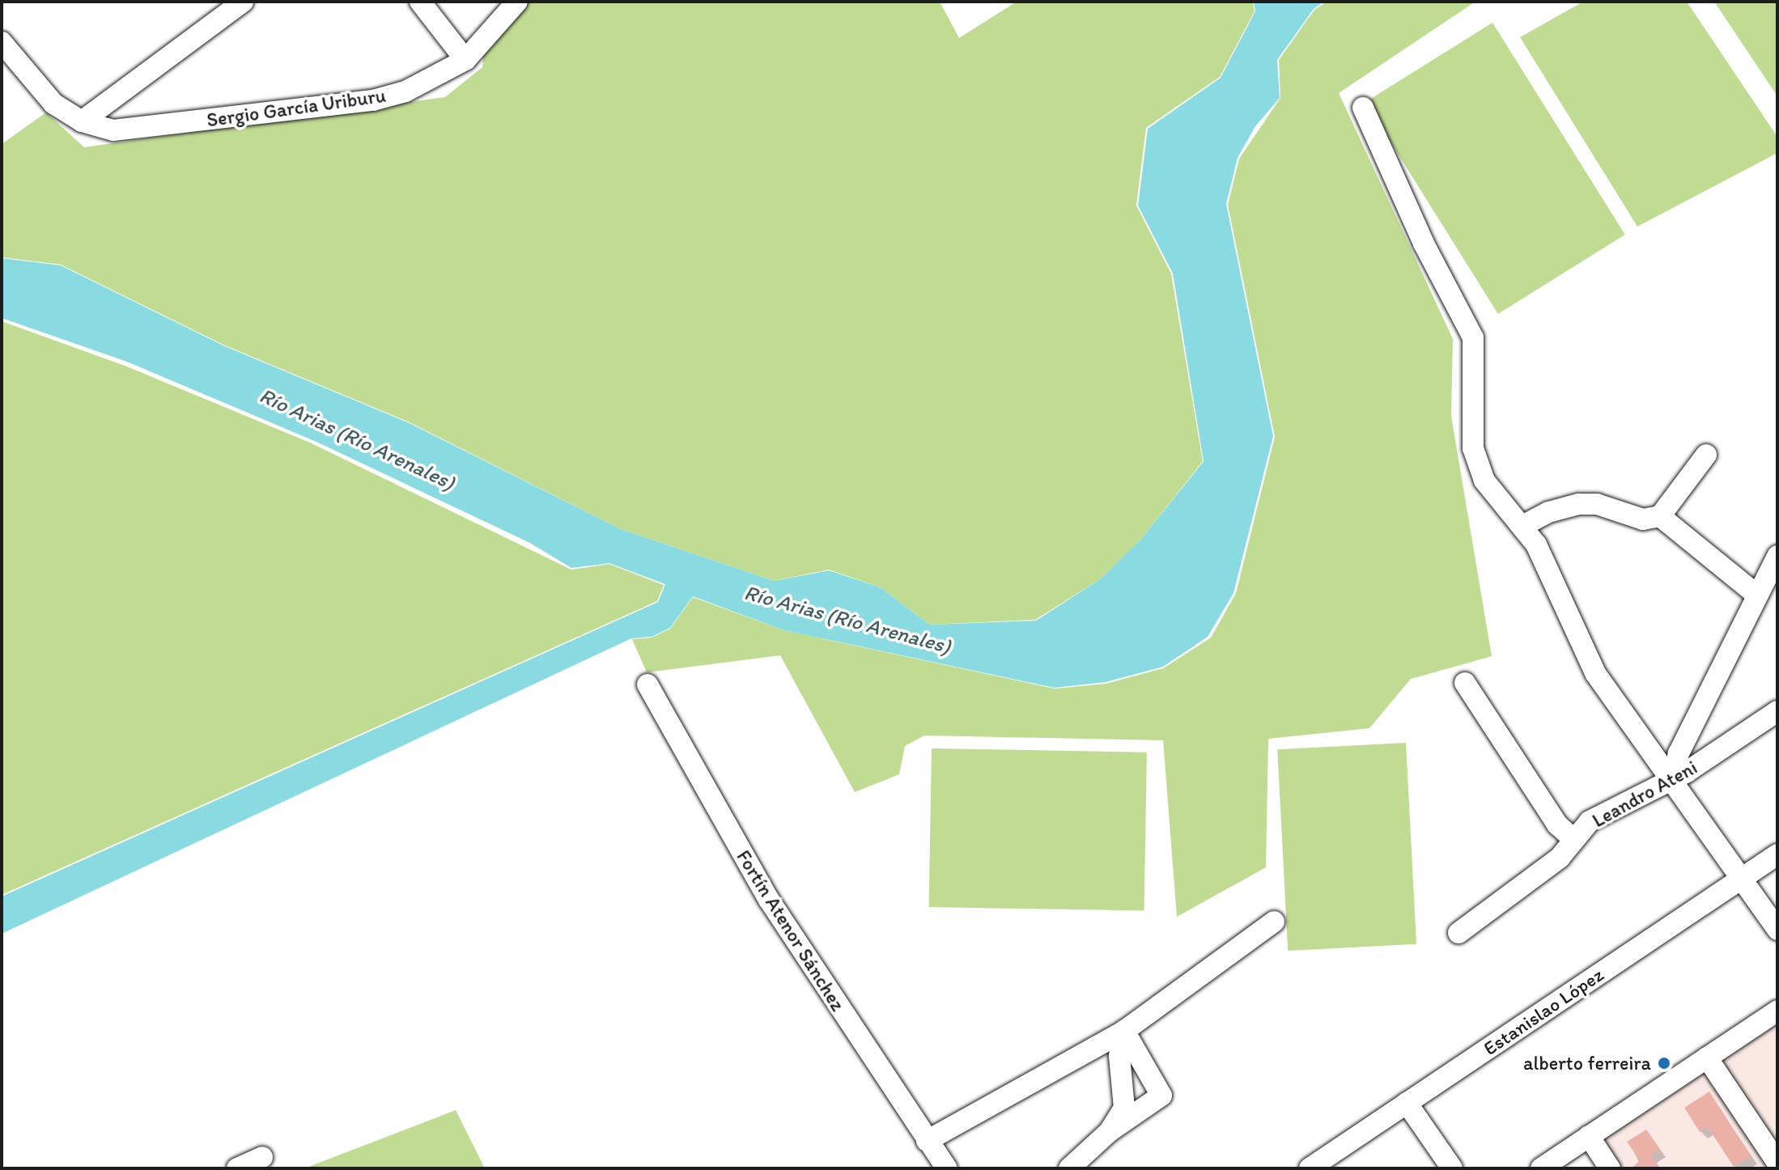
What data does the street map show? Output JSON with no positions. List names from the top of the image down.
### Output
{
  "streets": {
    "street": [
      "Sergio García Uriburu",
      "Leandro Ateni",
      "Fortín Atenor Sánchez",
      "Estanislao López"
    ]
  },
  "water": ["Río Arias (Río Arenales)"],
  "places": ["alberto ferreira"]
}
